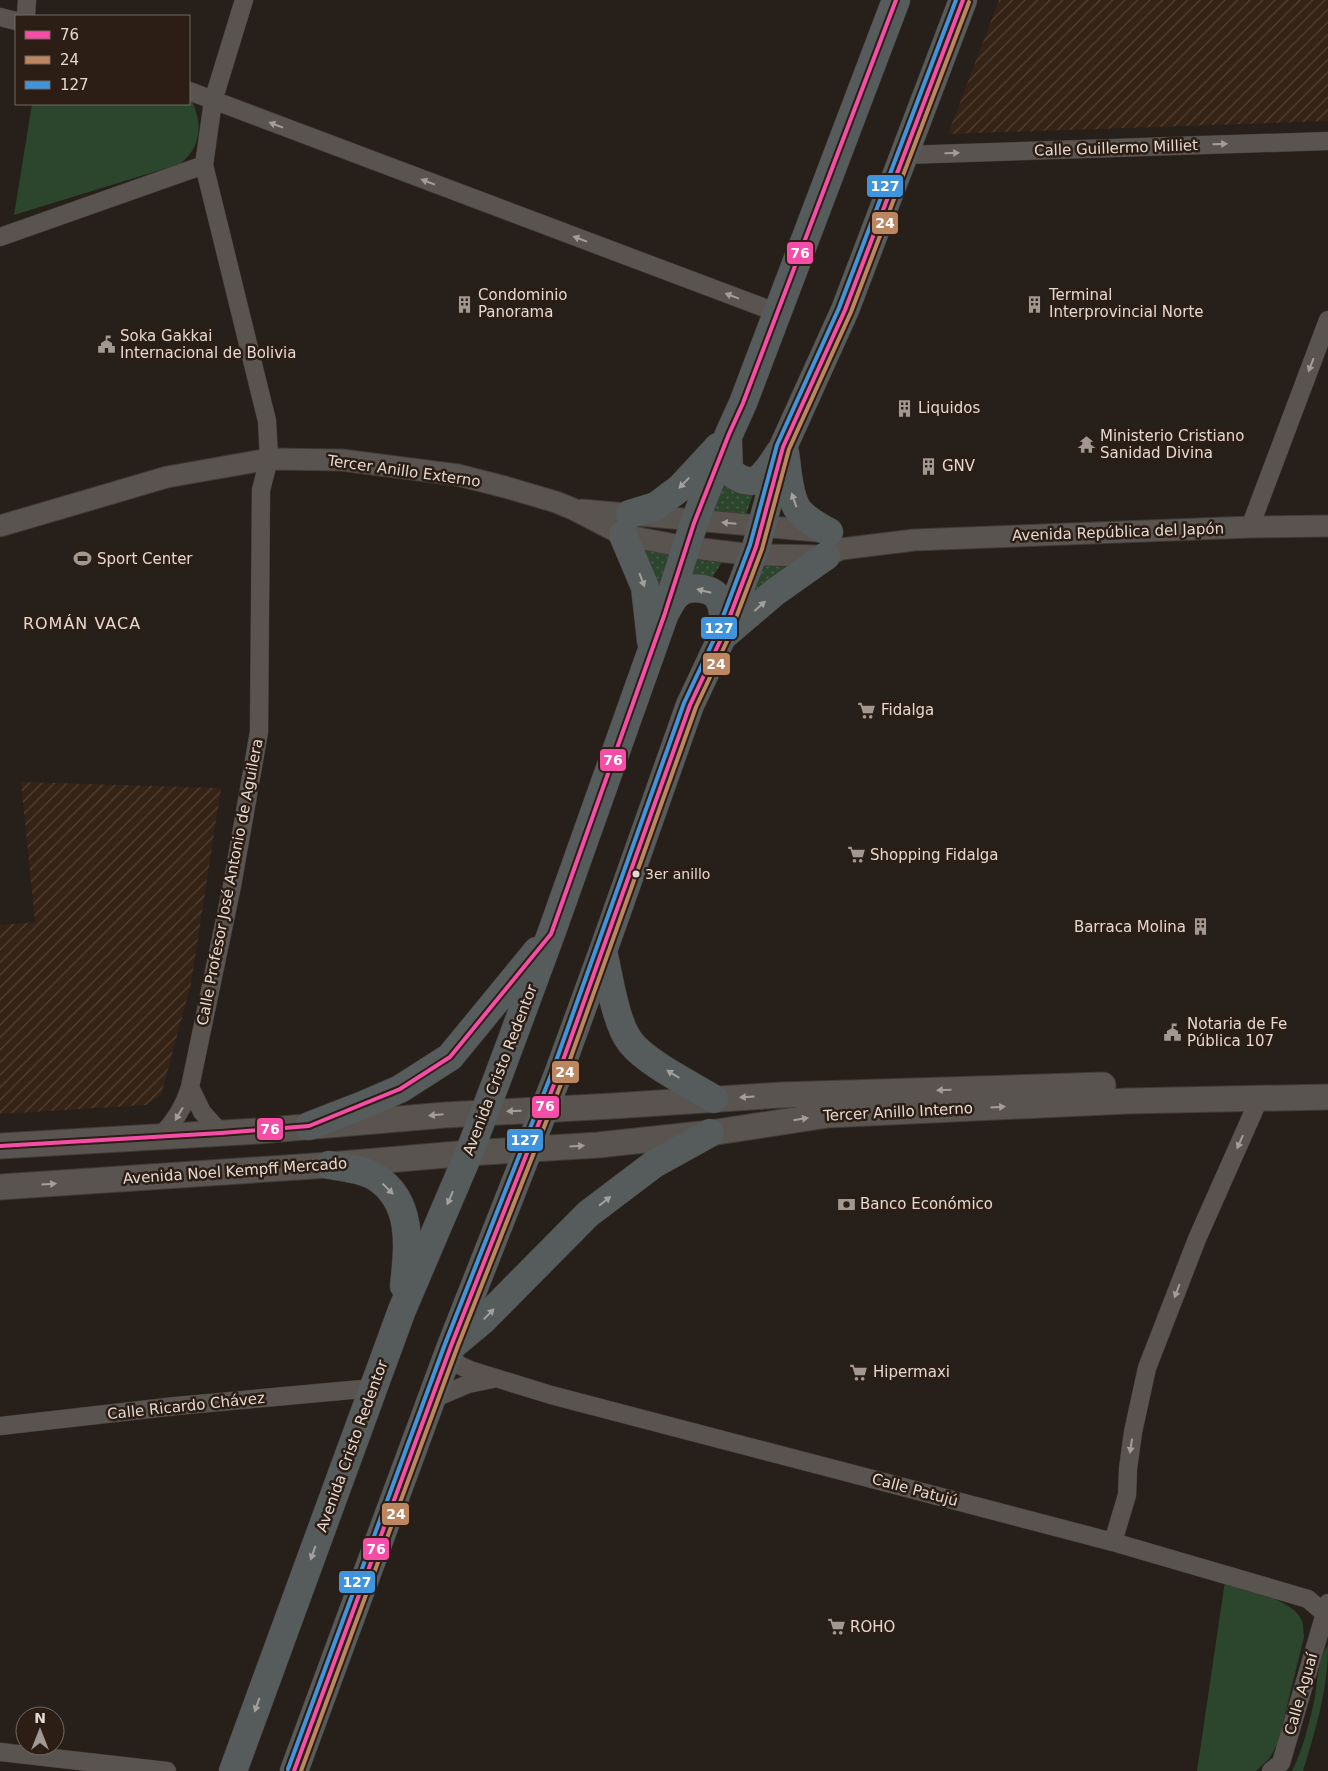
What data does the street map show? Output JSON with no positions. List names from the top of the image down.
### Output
{
  "streets": {
    "main road": ["Avenida Cristo Redentor", "Tercer Anillo Interno", "Avenida Noel Kempff Mercado"],
    "street": [
      "Calle Guillermo Milliet",
      "Tercer Anillo Externo",
      "Avenida República del Japón",
      "Calle Profesor José Antonio de Aguilera",
      "Calle Ricardo Chávez",
      "Calle Patujú",
      "Calle Aguaí"
    ]
  },
  "crossings": [
    ["Tercer Anillo Externo", "Avenida República del Japón"],
    ["Tercer Anillo Externo", "Calle Profesor José Antonio de Aguilera"],
    ["Tercer Anillo Externo", "Avenida Cristo Redentor"],
    ["Avenida Cristo Redentor", "Tercer Anillo Interno"],
    ["Avenida Cristo Redentor", "Avenida Noel Kempff Mercado"],
    ["Avenida Cristo Redentor", "Calle Ricardo Chávez"],
    ["Tercer Anillo Interno", "Avenida Noel Kempff Mercado"],
    ["Calle Patujú", "Calle Aguaí"]
  ],
  "one_way": ["Calle Guillermo Milliet"],
  "districts": ["ROMÁN VACA"],
  "places": {
    "building": [
      "Condominio Panorama",
      "Terminal Interprovincial Norte",
      "Liquidos",
      "GNV",
      "Barraca Molina"
    ],
    "public building": ["Soka Gakkai Internacional de Bolivia", "Notaria de Fe Pública 107"],
    "temple": ["Ministerio Cristiano Sanidad Divina"],
    "sports": ["Sport Center"],
    "supermarket": [
      "Fidalga",
      "Shopping Fidalga",
      "Hipermaxi",
      "ROHO"
    ],
    "other": ["3er anillo"],
    "bank": ["Banco Económico"]
  },
  "lines": ["transit line 76", "transit line 127", "transit line 24"],
  "legend": ["76", "24", "127"],
  "north": "top"
}
